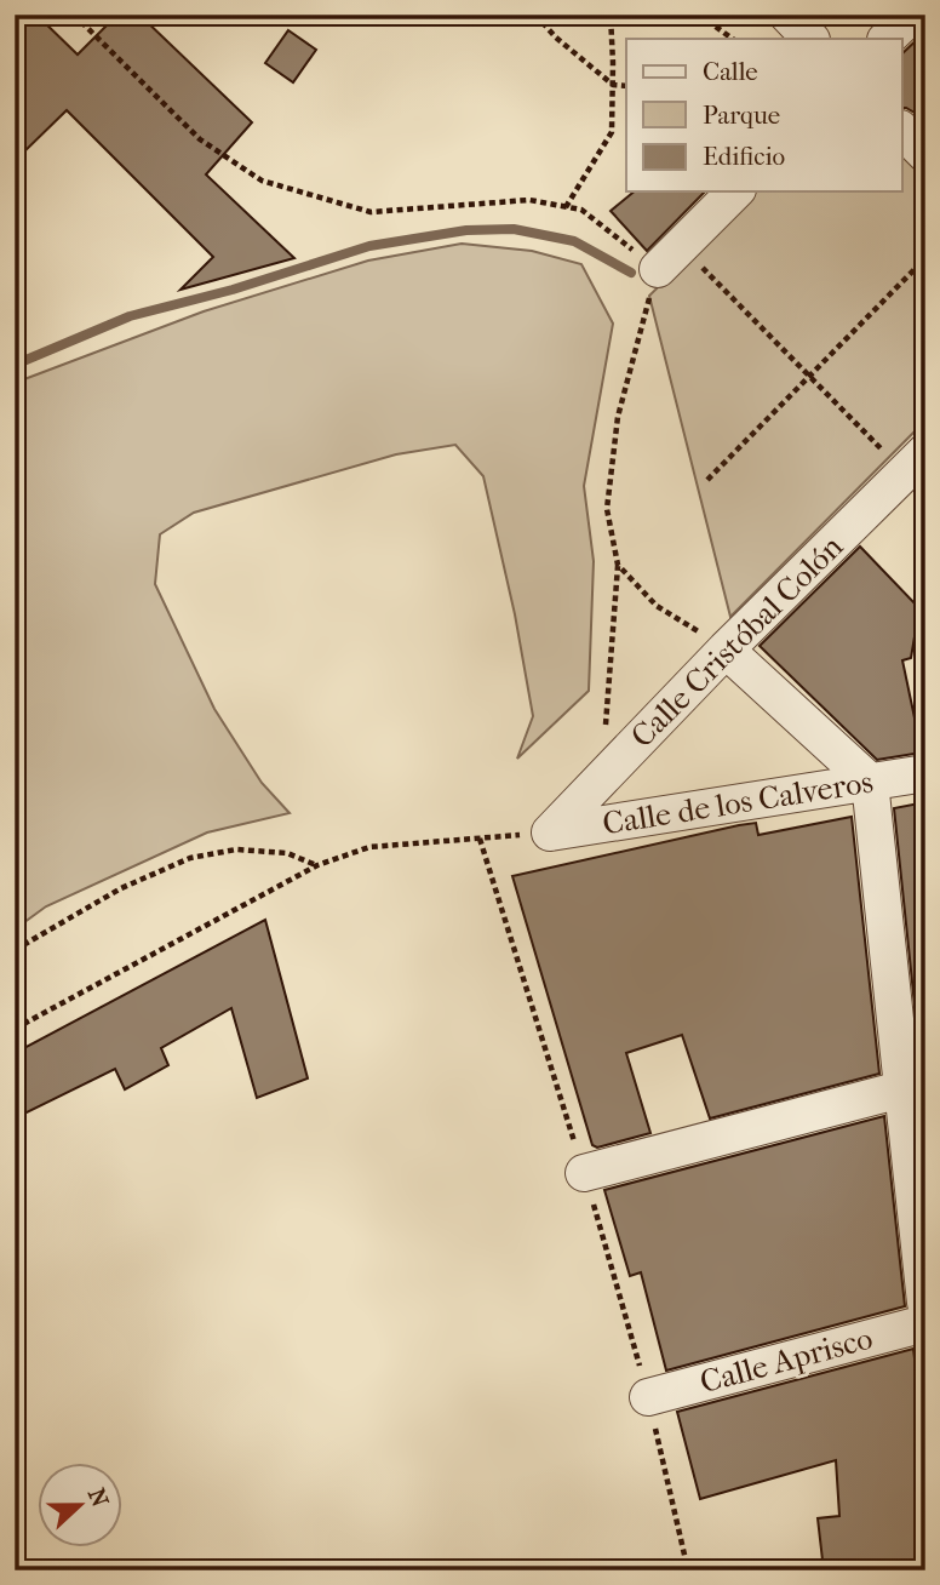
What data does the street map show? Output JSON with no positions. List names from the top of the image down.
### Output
{
  "streets": {
    "street": ["Calle Cristóbal Colón", "Calle de los Calveros", "Calle Aprisco"]
  },
  "crossings": [
    ["Calle Cristóbal Colón", "Calle de los Calveros"]
  ],
  "legend": ["Calle", "Parque", "Edificio"],
  "north": "right"
}
